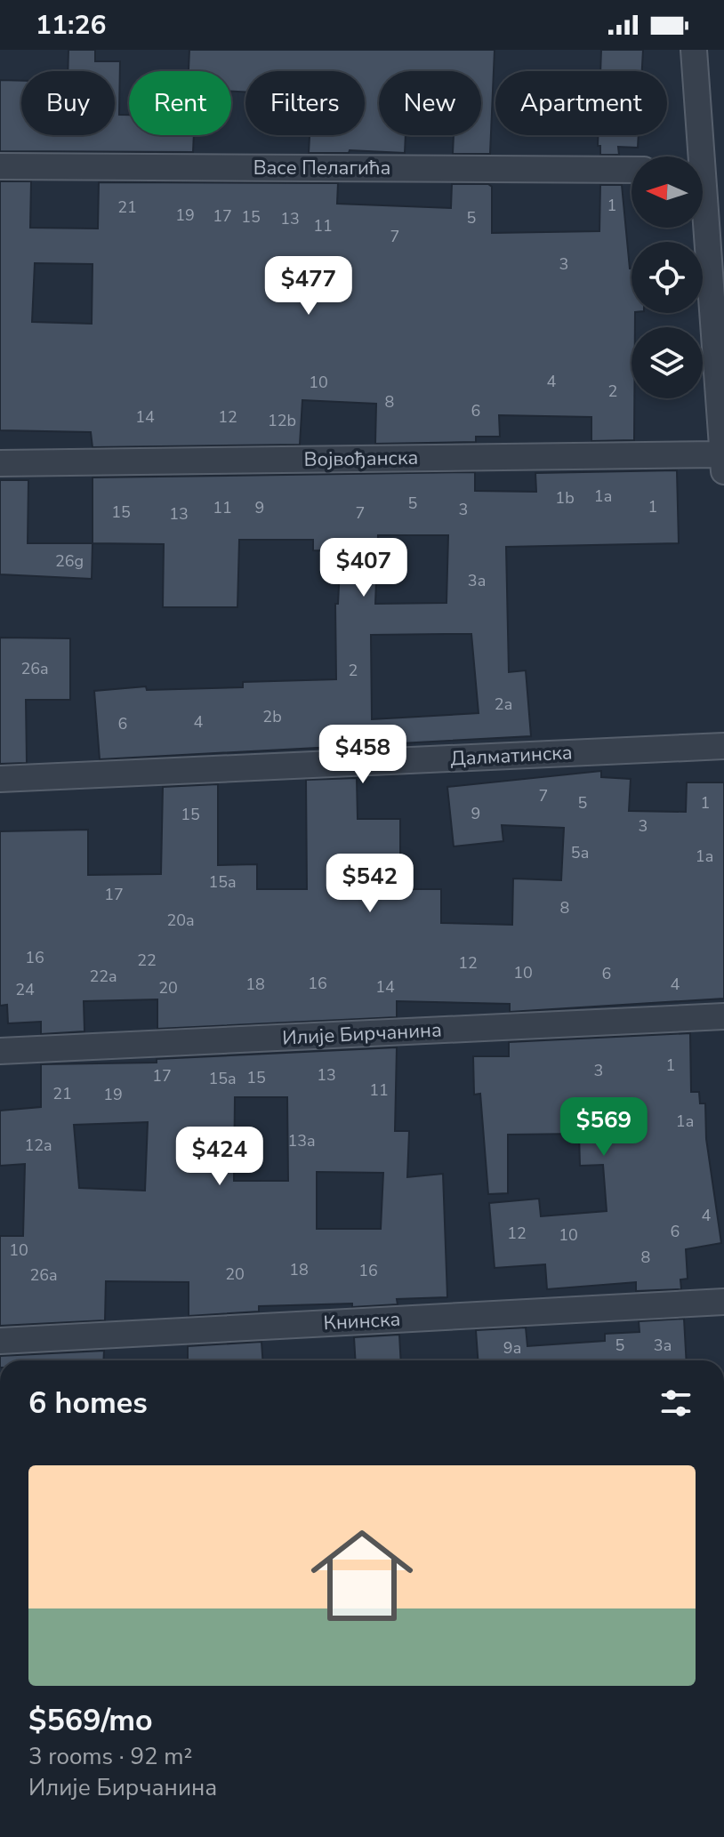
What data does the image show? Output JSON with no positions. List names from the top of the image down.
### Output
{
  "streets": {
    "street": [
      "Васе Пелагића",
      "Војвођанска",
      "Далматинска",
      "Илије Бирчанина",
      "Книнска"
    ]
  },
  "house_numbers": [
    "1",
    "21",
    "19",
    "17",
    "15",
    "5",
    "13",
    "11",
    "7",
    "3",
    "4",
    "10",
    "2",
    "8",
    "6",
    "14",
    "12",
    "12b",
    "1a",
    "1b",
    "5",
    "1",
    "11",
    "9",
    "3",
    "15",
    "7",
    "13",
    "26g",
    "3a",
    "26a",
    "2",
    "2a",
    "2b",
    "4",
    "6",
    "7",
    "5",
    "1",
    "9",
    "15",
    "3",
    "5a",
    "1a",
    "15a",
    "17",
    "8",
    "20a",
    "16",
    "22",
    "12",
    "10",
    "6",
    "22a",
    "16",
    "18",
    "4",
    "14",
    "20",
    "24",
    "1",
    "3",
    "13",
    "17",
    "15",
    "15a",
    "11",
    "21",
    "19",
    "1a",
    "13a",
    "12a",
    "4",
    "6",
    "12",
    "10",
    "10",
    "8",
    "18",
    "16",
    "20",
    "26a",
    "5",
    "3a",
    "9a"
  ],
  "north": "left",
  "page": {
    "status": "11:26",
    "chip": [
      "Buy",
      "Rent",
      "Filters",
      "New",
      "Apartment"
    ],
    "price": [
      "$477",
      "$407",
      "$458",
      "$542",
      "$569",
      "$424"
    ],
    "heading": "6 homes",
    "list": [
      {
        "name": "$569/mo",
        "note": "3 rooms · 92 m² · Илије Бирчанина"
      }
    ]
  }
}
